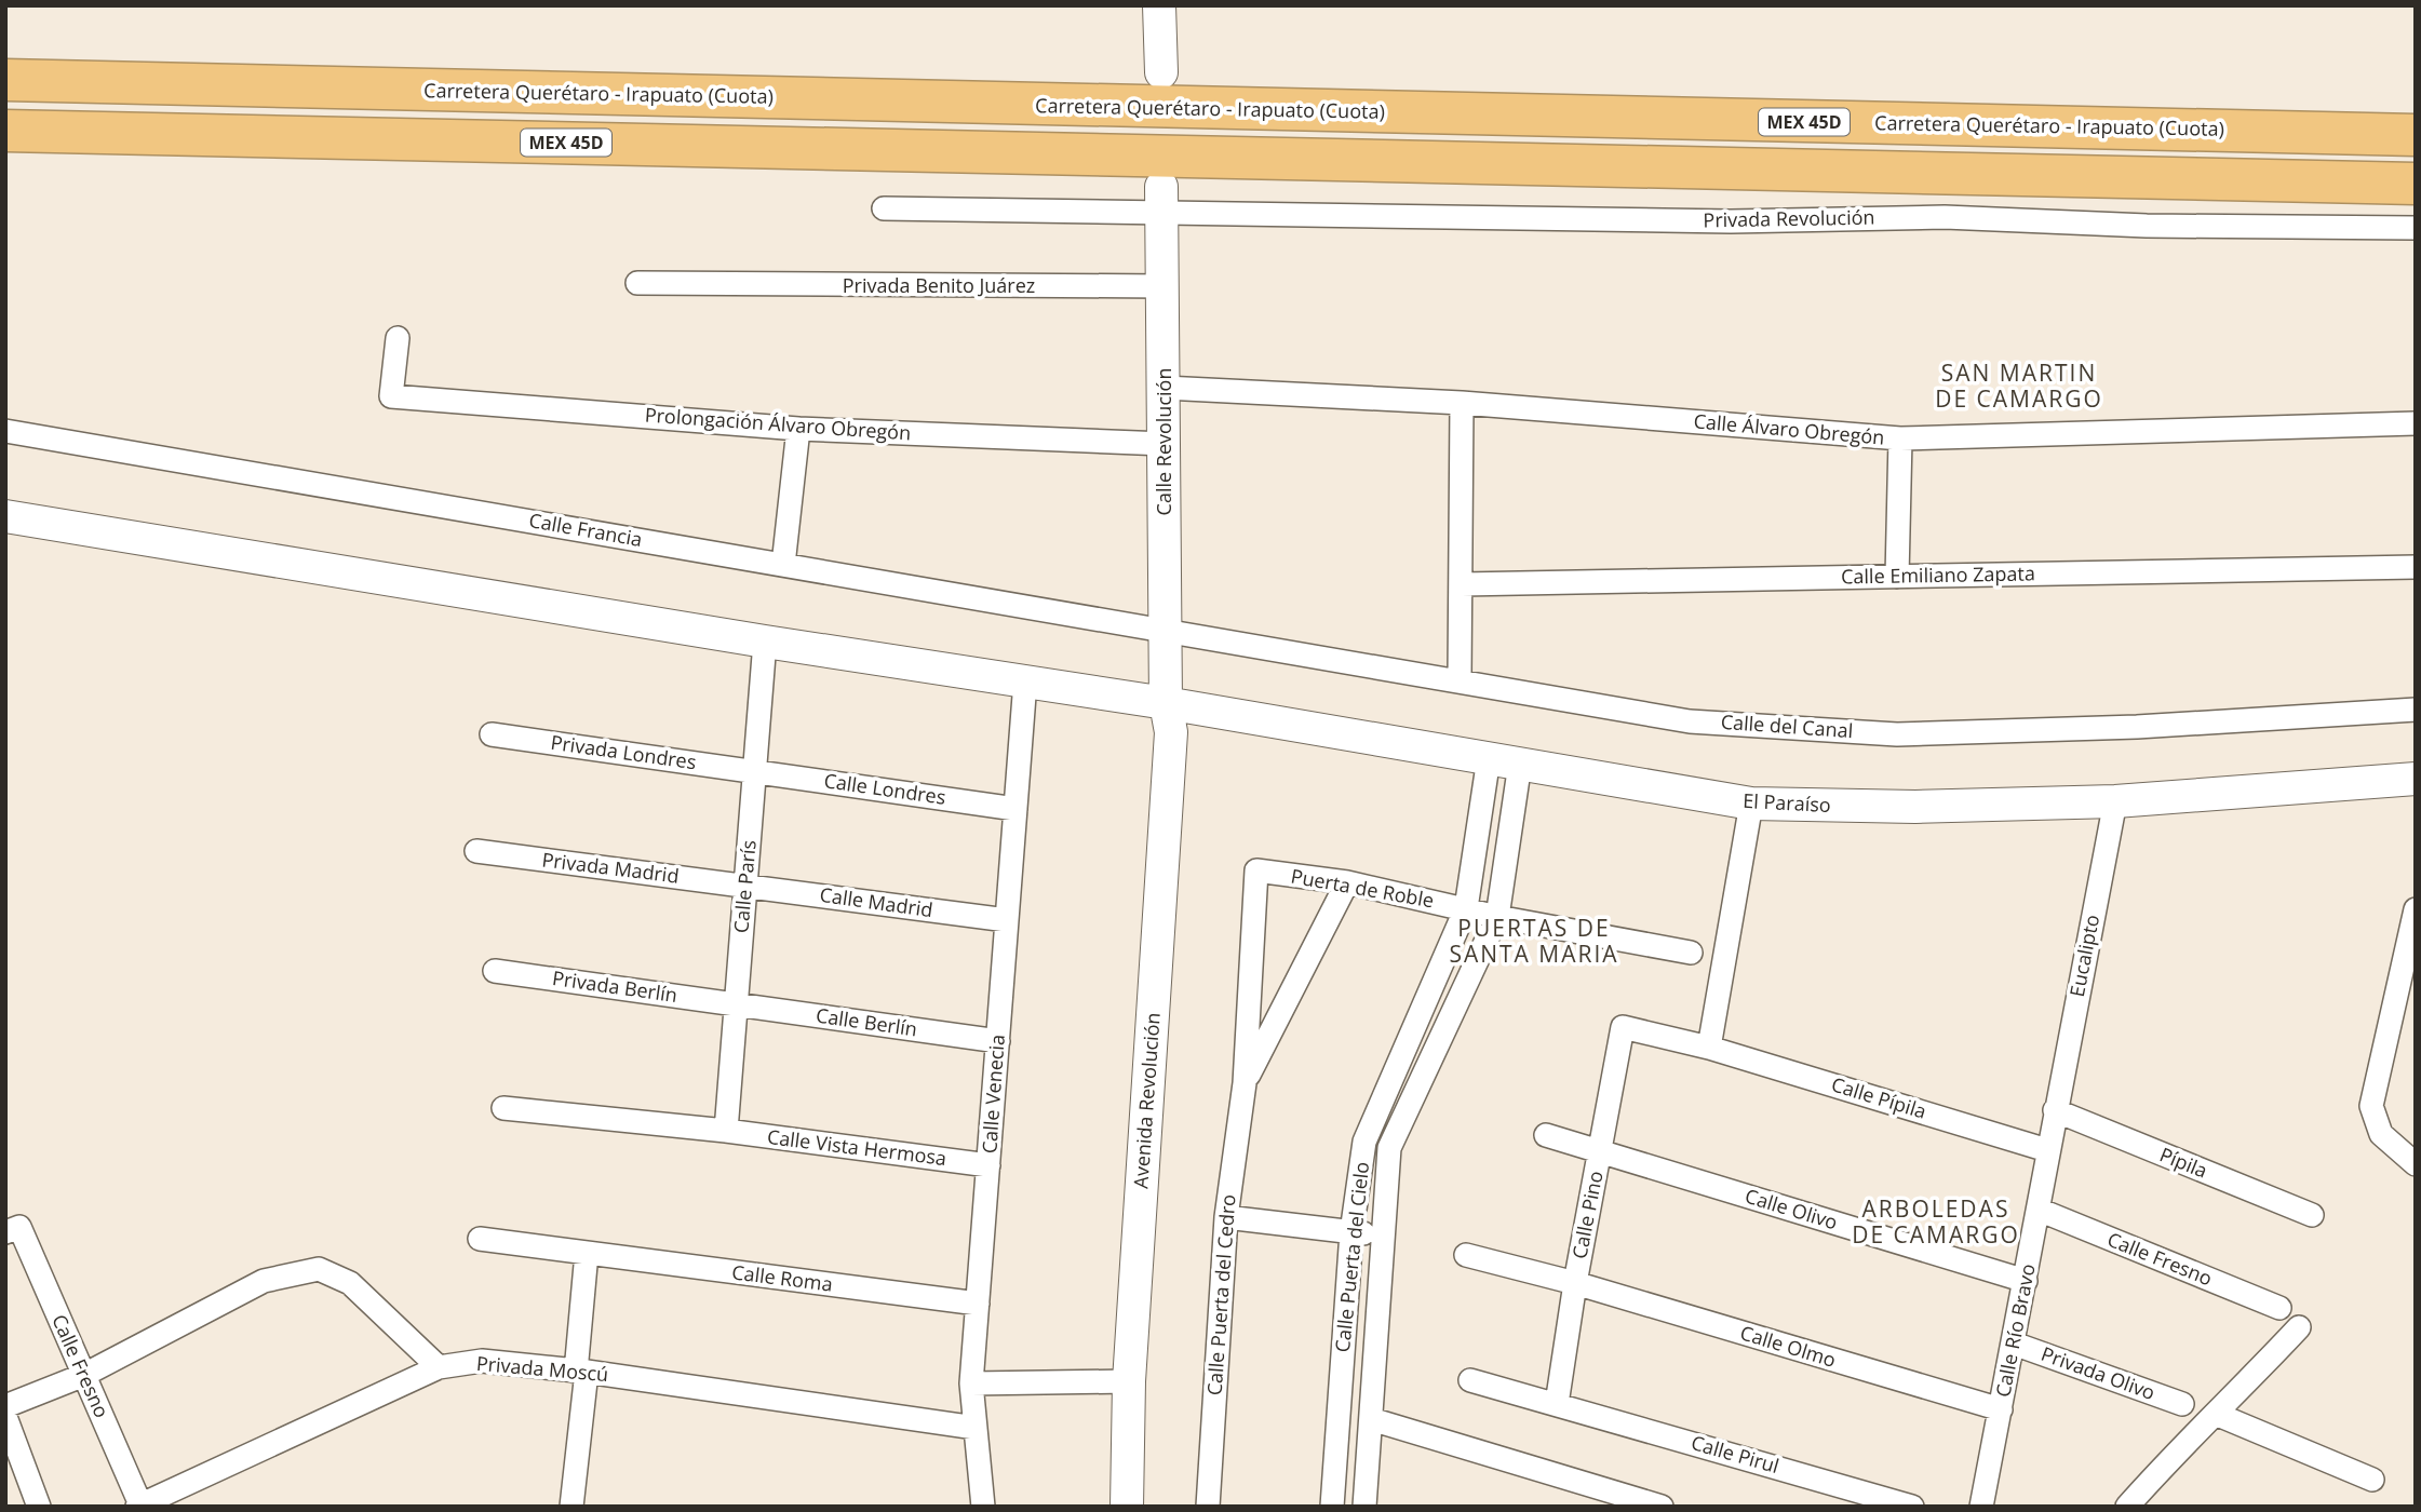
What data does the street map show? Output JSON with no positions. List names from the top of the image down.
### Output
{
  "streets": {
    "highway": ["Carretera Querétaro - Irapuato (Cuota)", "MEX 45D"],
    "street": [
      "Privada Revolución",
      "Privada Benito Juárez",
      "Prolongación Álvaro Obregón",
      "Calle Álvaro Obregón",
      "Calle Revolución",
      "Calle Francia",
      "Calle Emiliano Zapata",
      "Calle del Canal",
      "Privada Londres",
      "Calle Londres",
      "El Paraíso",
      "Privada Madrid",
      "Calle París",
      "Puerta de Roble",
      "Calle Madrid",
      "Eucalipto",
      "Privada Berlín",
      "Calle Berlín",
      "Calle Venecia",
      "Calle Pípila",
      "Avenida Revolución",
      "Calle Vista Hermosa",
      "Pípila",
      "Calle Olivo",
      "Calle Pino",
      "Calle Puerta del Cielo",
      "Calle Fresno",
      "Calle Roma",
      "Calle Puerta del Cedro",
      "Calle Río Bravo",
      "Calle Olmo",
      "Privada Moscú",
      "Privada Olivo",
      "Calle Pirul"
    ]
  },
  "crossings": [
    ["Privada Revolución", "Calle Revolución"],
    ["Privada Benito Juárez", "Calle Revolución"],
    ["Prolongación Álvaro Obregón", "Calle Revolución"],
    ["Calle Álvaro Obregón", "Calle Revolución"],
    ["Calle Revolución", "Calle Francia"],
    ["Calle Revolución", "Calle del Canal"],
    ["Calle Revolución", "El Paraíso"],
    ["Calle Revolución", "Avenida Revolución"],
    ["Calle Francia", "Calle del Canal"],
    ["Privada Londres", "Calle Londres"],
    ["Privada Londres", "Calle París"],
    ["Calle Londres", "Calle París"],
    ["Calle Londres", "Calle Venecia"],
    ["El Paraíso", "Eucalipto"],
    ["El Paraíso", "Avenida Revolución"],
    ["El Paraíso", "Calle Puerta del Cielo"],
    ["Privada Madrid", "Calle París"],
    ["Privada Madrid", "Calle Madrid"],
    ["Calle París", "Calle Madrid"],
    ["Calle París", "Privada Berlín"],
    ["Calle París", "Calle Berlín"],
    ["Calle París", "Calle Vista Hermosa"],
    ["Puerta de Roble", "Calle Puerta del Cielo"],
    ["Puerta de Roble", "Calle Puerta del Cedro"],
    ["Calle Madrid", "Calle Venecia"],
    ["Eucalipto", "Pípila"],
    ["Eucalipto", "Calle Río Bravo"],
    ["Privada Berlín", "Calle Berlín"],
    ["Calle Berlín", "Calle Venecia"],
    ["Calle Venecia", "Calle Vista Hermosa"],
    ["Calle Venecia", "Calle Roma"],
    ["Calle Venecia", "Privada Moscú"],
    ["Calle Pípila", "Calle Pino"],
    ["Calle Pípila", "Calle Río Bravo"],
    ["Pípila", "Calle Río Bravo"],
    ["Calle Olivo", "Calle Pino"],
    ["Calle Olivo", "Calle Río Bravo"],
    ["Calle Pino", "Calle Olmo"],
    ["Calle Pino", "Calle Pirul"],
    ["Calle Fresno", "Calle Río Bravo"],
    ["Calle Fresno", "Privada Moscú"],
    ["Calle Río Bravo", "Calle Olmo"],
    ["Calle Río Bravo", "Privada Olivo"]
  ],
  "districts": ["SAN MARTIN DE CAMARGO", "PUERTAS DE SANTA MARIA", "ARBOLEDAS DE CAMARGO"]
}
